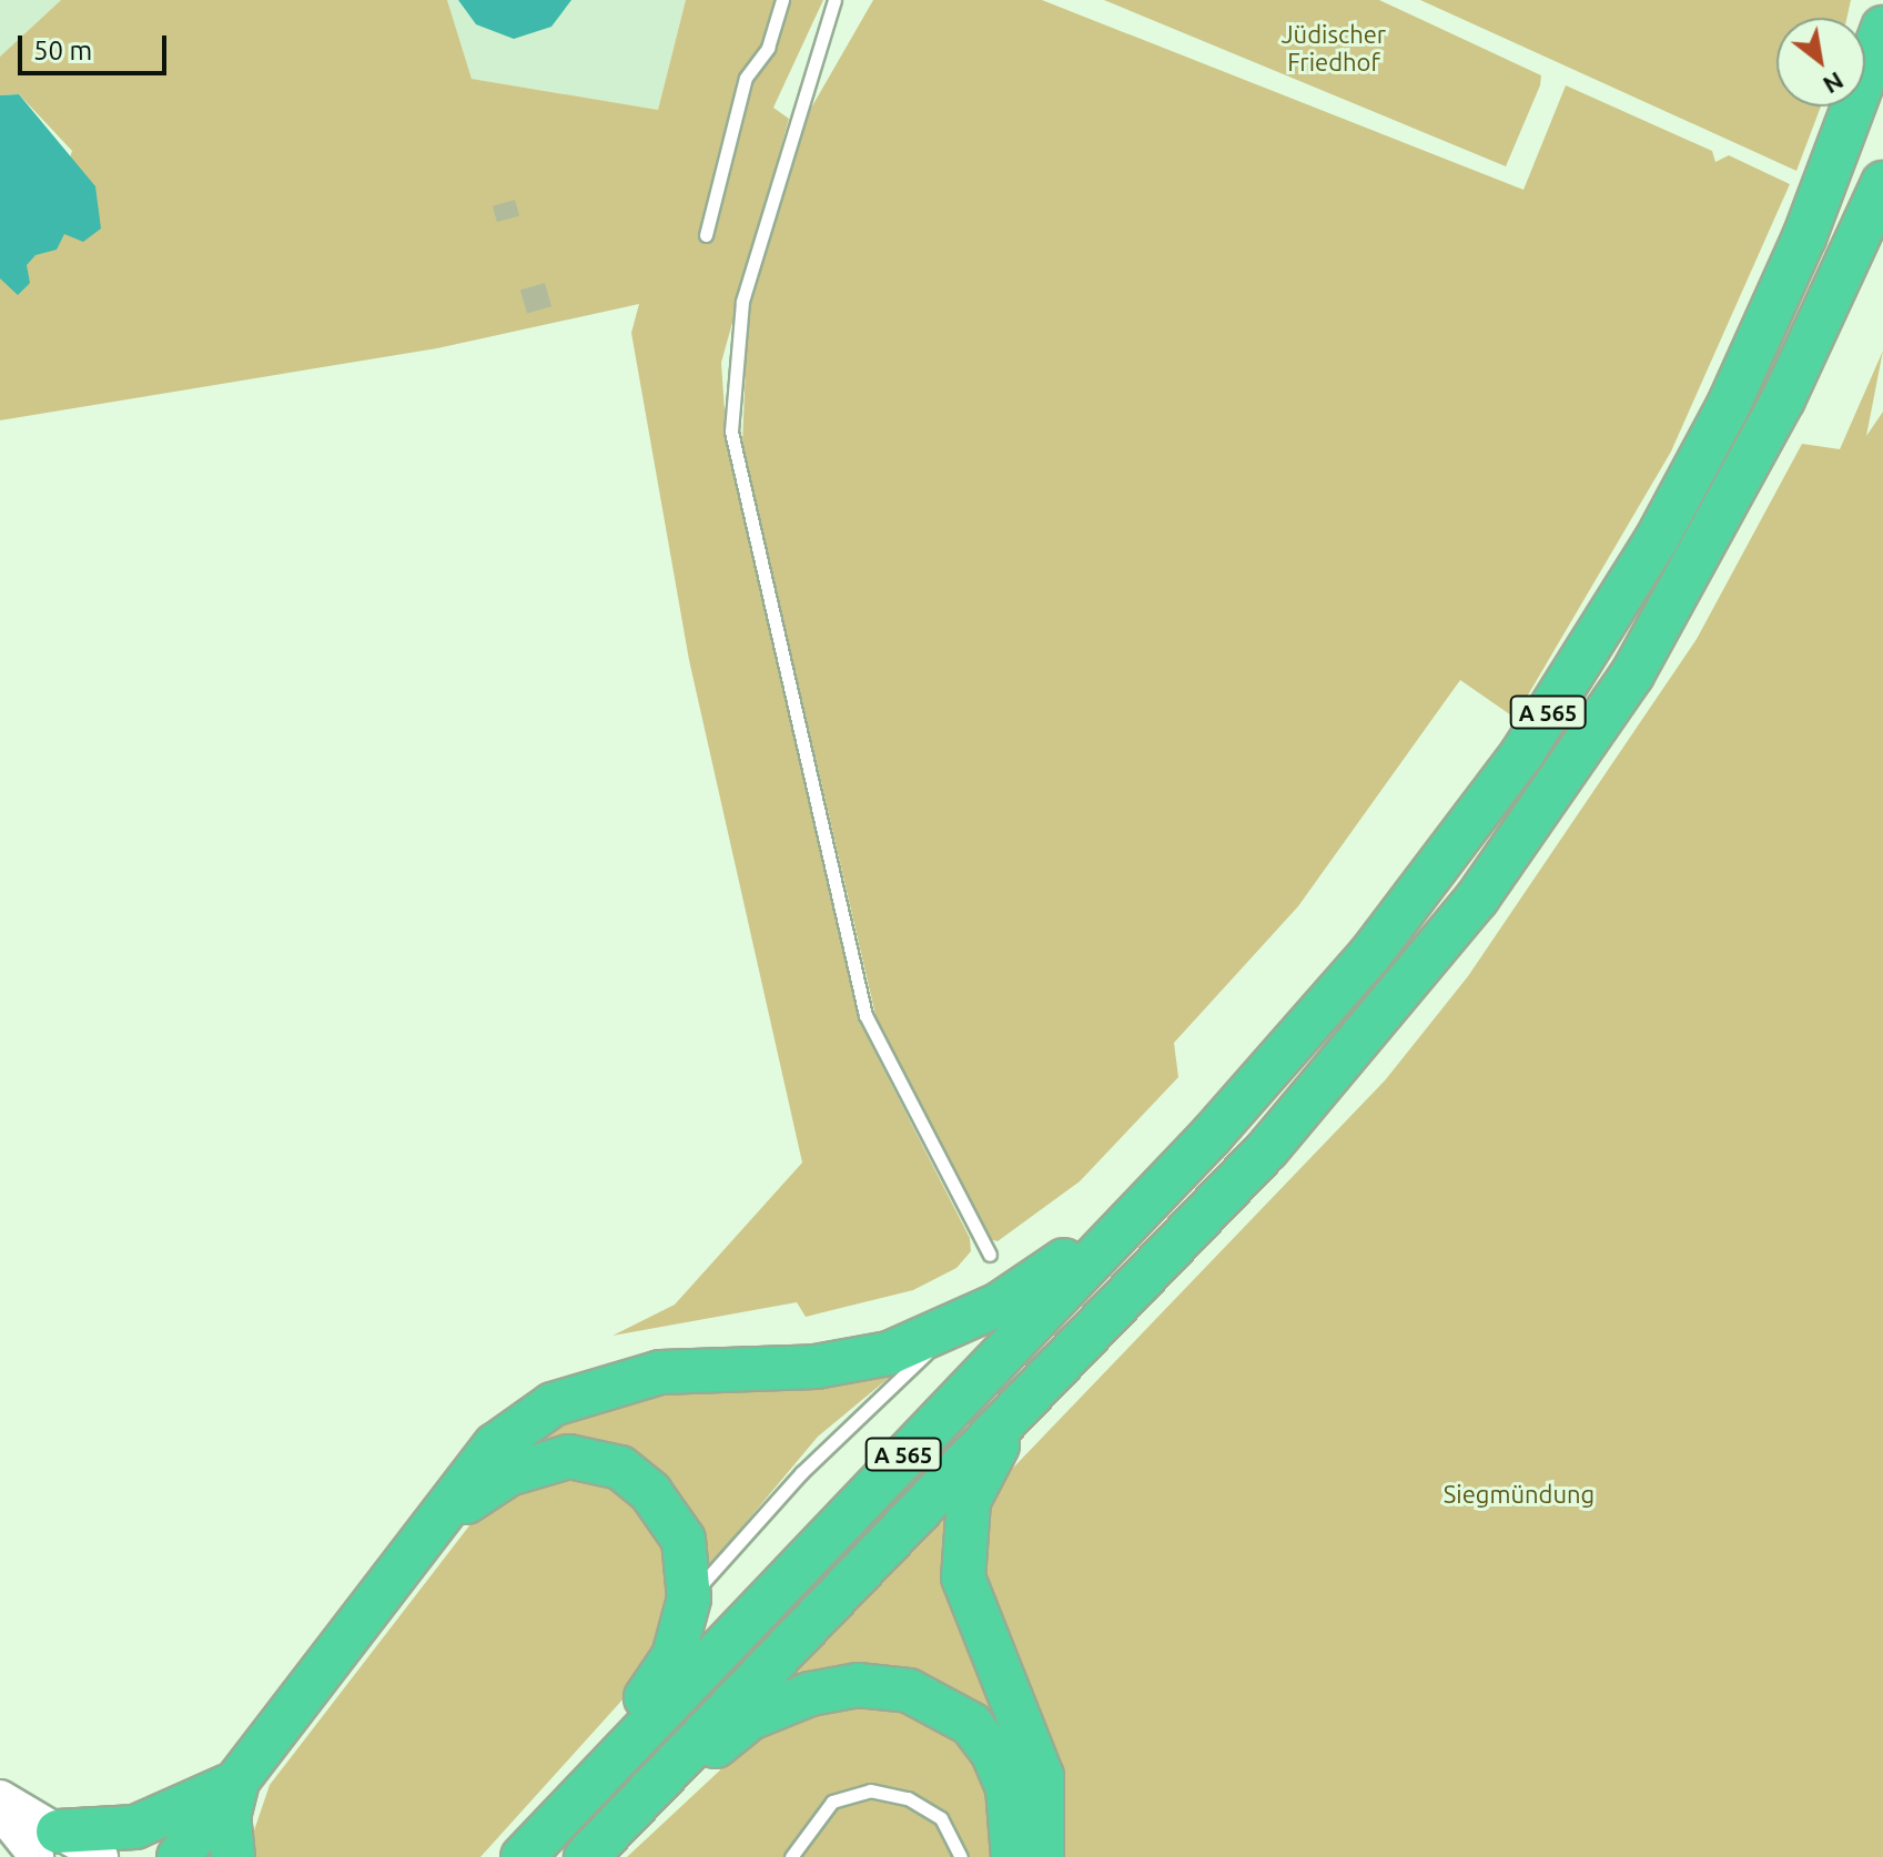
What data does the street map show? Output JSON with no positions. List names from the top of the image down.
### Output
{
  "streets": {
    "highway": ["A 565"]
  },
  "parks": ["Jüdischer Friedhof", "Siegmündung"],
  "scale_bar": "50 m",
  "north": "bottom right"
}
